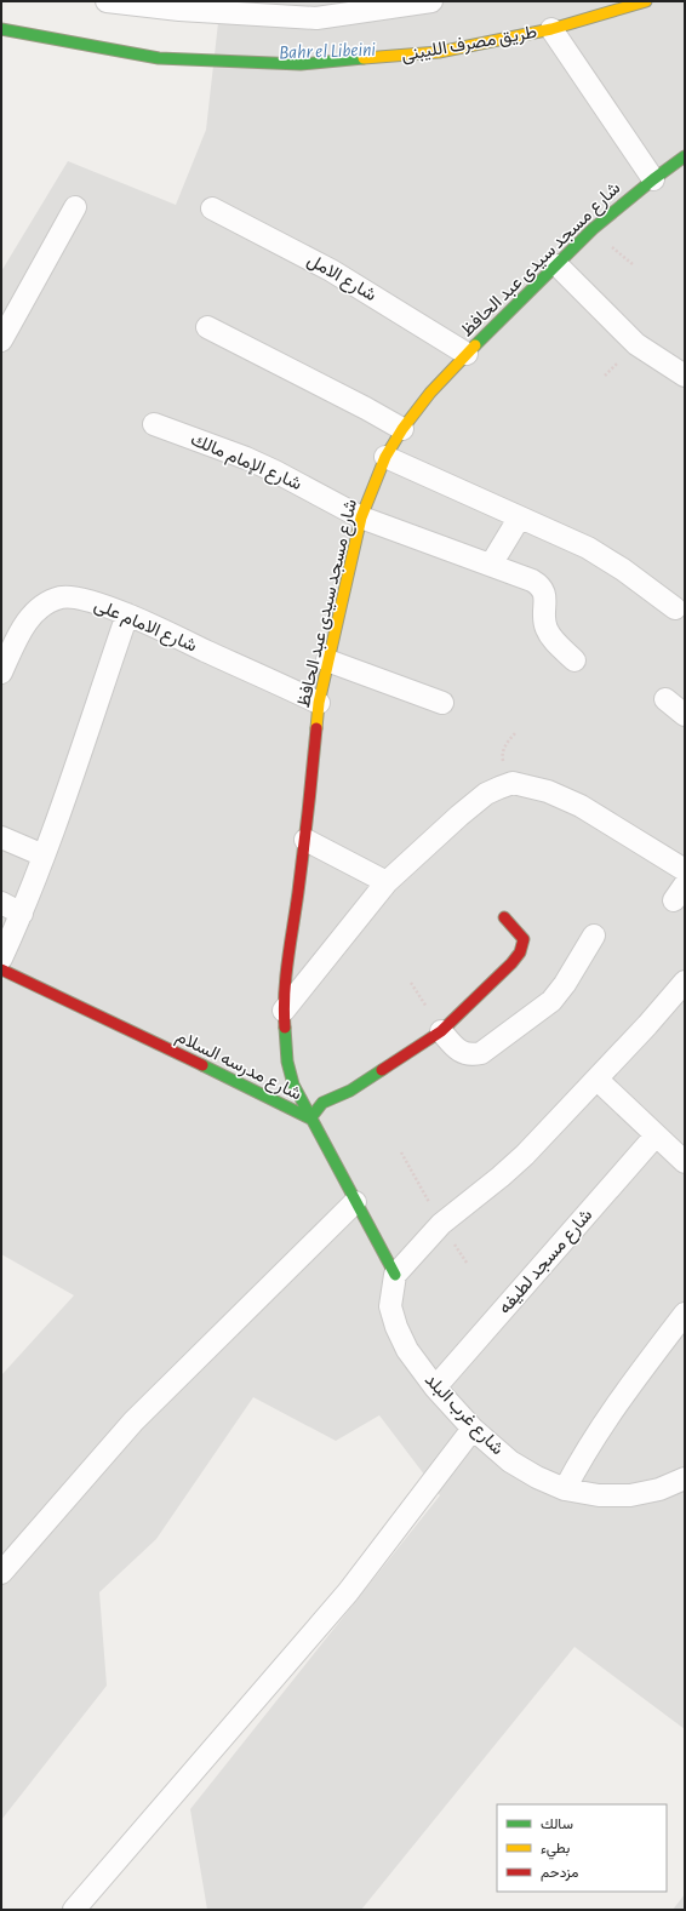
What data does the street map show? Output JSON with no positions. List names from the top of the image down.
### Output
{
  "streets": {
    "street": [
      "طريق مصرف الليبنى",
      "شارع مسجد سيدى عبد الحافظ",
      "شارع الامل",
      "شارع الإمام مالك",
      "شارع الامام على",
      "شارع مدرسه السلام",
      "شارع مسجد لطيفه",
      "شارع غرب البلد"
    ]
  },
  "crossings": [
    ["شارع مسجد سيدى عبد الحافظ", "شارع الامل"],
    ["شارع مسجد سيدى عبد الحافظ", "شارع الإمام مالك"],
    ["شارع مسجد سيدى عبد الحافظ", "شارع الامام على"],
    ["شارع مسجد سيدى عبد الحافظ", "شارع مدرسه السلام"],
    ["شارع مسجد سيدى عبد الحافظ", "شارع غرب البلد"],
    ["شارع مسجد لطيفه", "شارع غرب البلد"]
  ],
  "water": ["Bahr el Libeini"],
  "legend": ["سالك", "بطيء", "مزدحم"]
}
